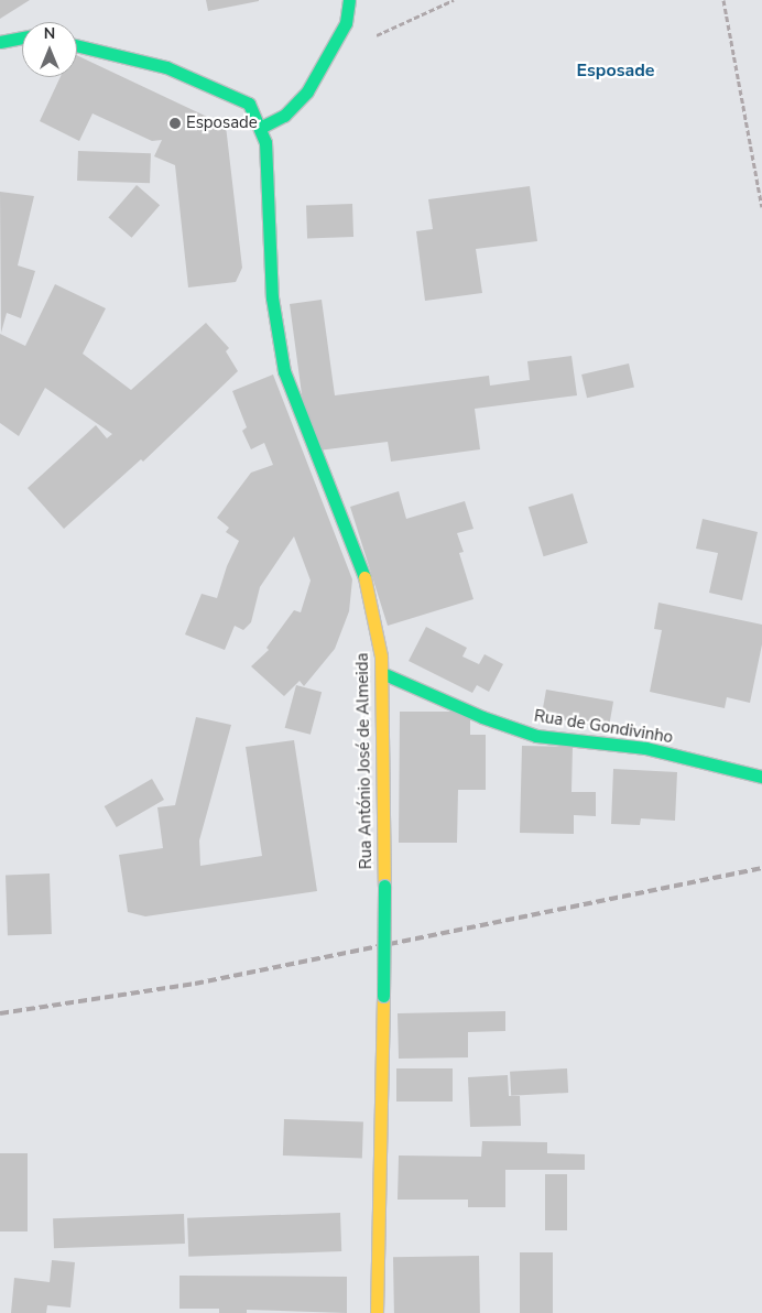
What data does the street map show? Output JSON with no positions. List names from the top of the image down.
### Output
{
  "streets": {
    "main road": ["Rua de Gondivinho", "Rua António José de Almeida"]
  },
  "crossings": [
    ["Rua de Gondivinho", "Rua António José de Almeida"]
  ],
  "districts": ["Esposade"],
  "places": ["Esposade"],
  "north": "top"
}
